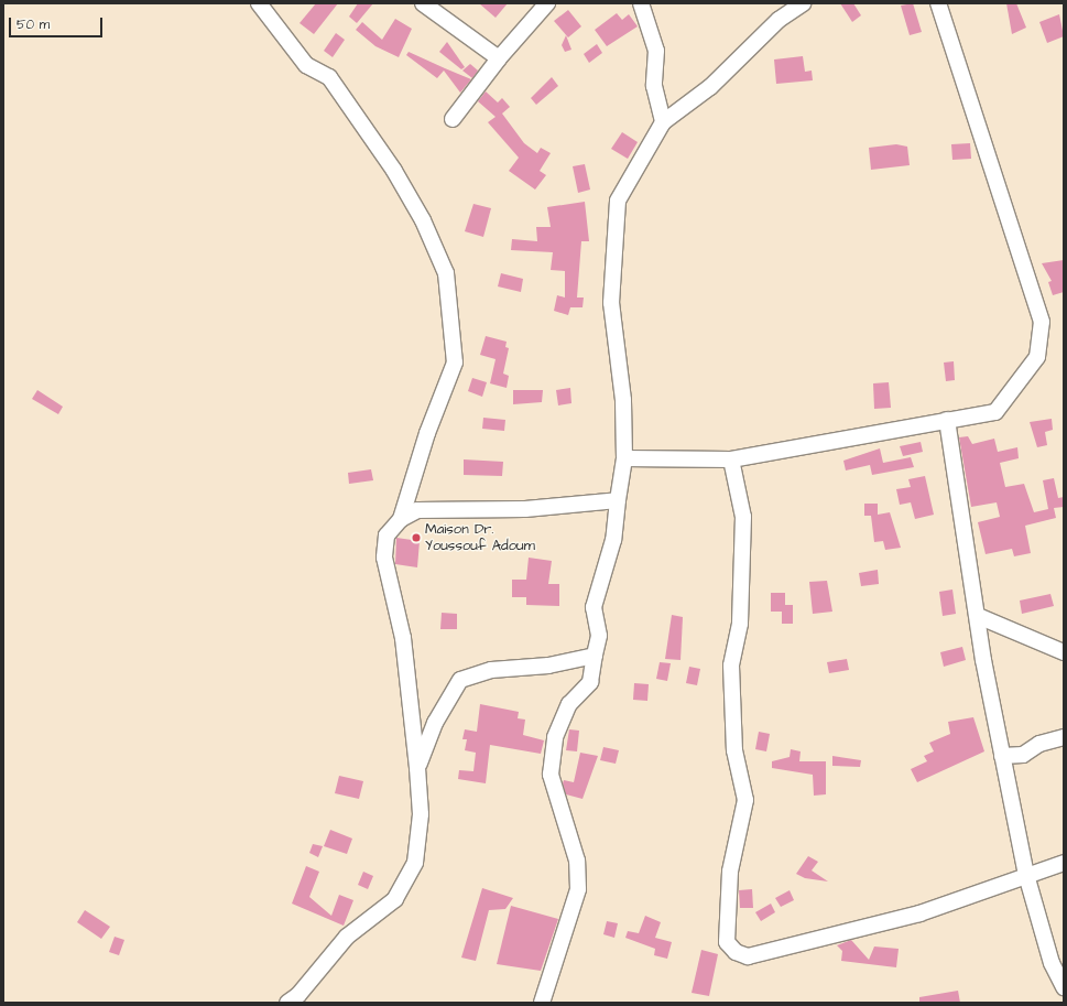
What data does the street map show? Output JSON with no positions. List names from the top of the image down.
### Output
{
  "places": ["Maison Dr. Youssouf Adoum"],
  "scale_bar": "50 m"
}
